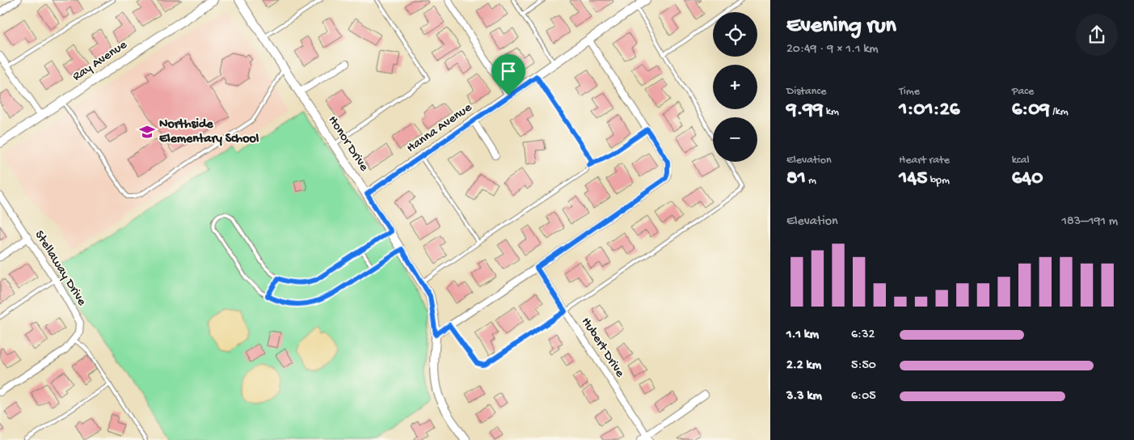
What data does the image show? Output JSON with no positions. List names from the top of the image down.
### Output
{
  "streets": {
    "street": [
      "Ray Avenue",
      "Hanna Avenue",
      "Honor Drive",
      "Stellaway Drive",
      "Hubert Drive"
    ]
  },
  "crossings": [
    ["Hanna Avenue", "Honor Drive"]
  ],
  "places": {
    "school or university": ["Northside Elementary School"]
  },
  "page": {
    "heading": ["Evening run", "20:49 · 9 × 1.1 km"],
    "map_buttons": ["+", "−"],
    "stats": [
      ["Distance", "9.99 km"],
      ["Time", "1:01:26"],
      ["Pace", "6:09 /km"],
      ["Elevation", "81 m"],
      ["Heart rate", "145 bpm"],
      ["kcal", "640"]
    ],
    "chart": ["Elevation", "183–191 m"],
    "list": [
      {
        "name": "1.1 km",
        "note": "6:32"
      },
      {
        "name": "2.2 km",
        "note": "5:50"
      },
      {
        "name": "3.3 km",
        "note": "6:05"
      }
    ]
  }
}
